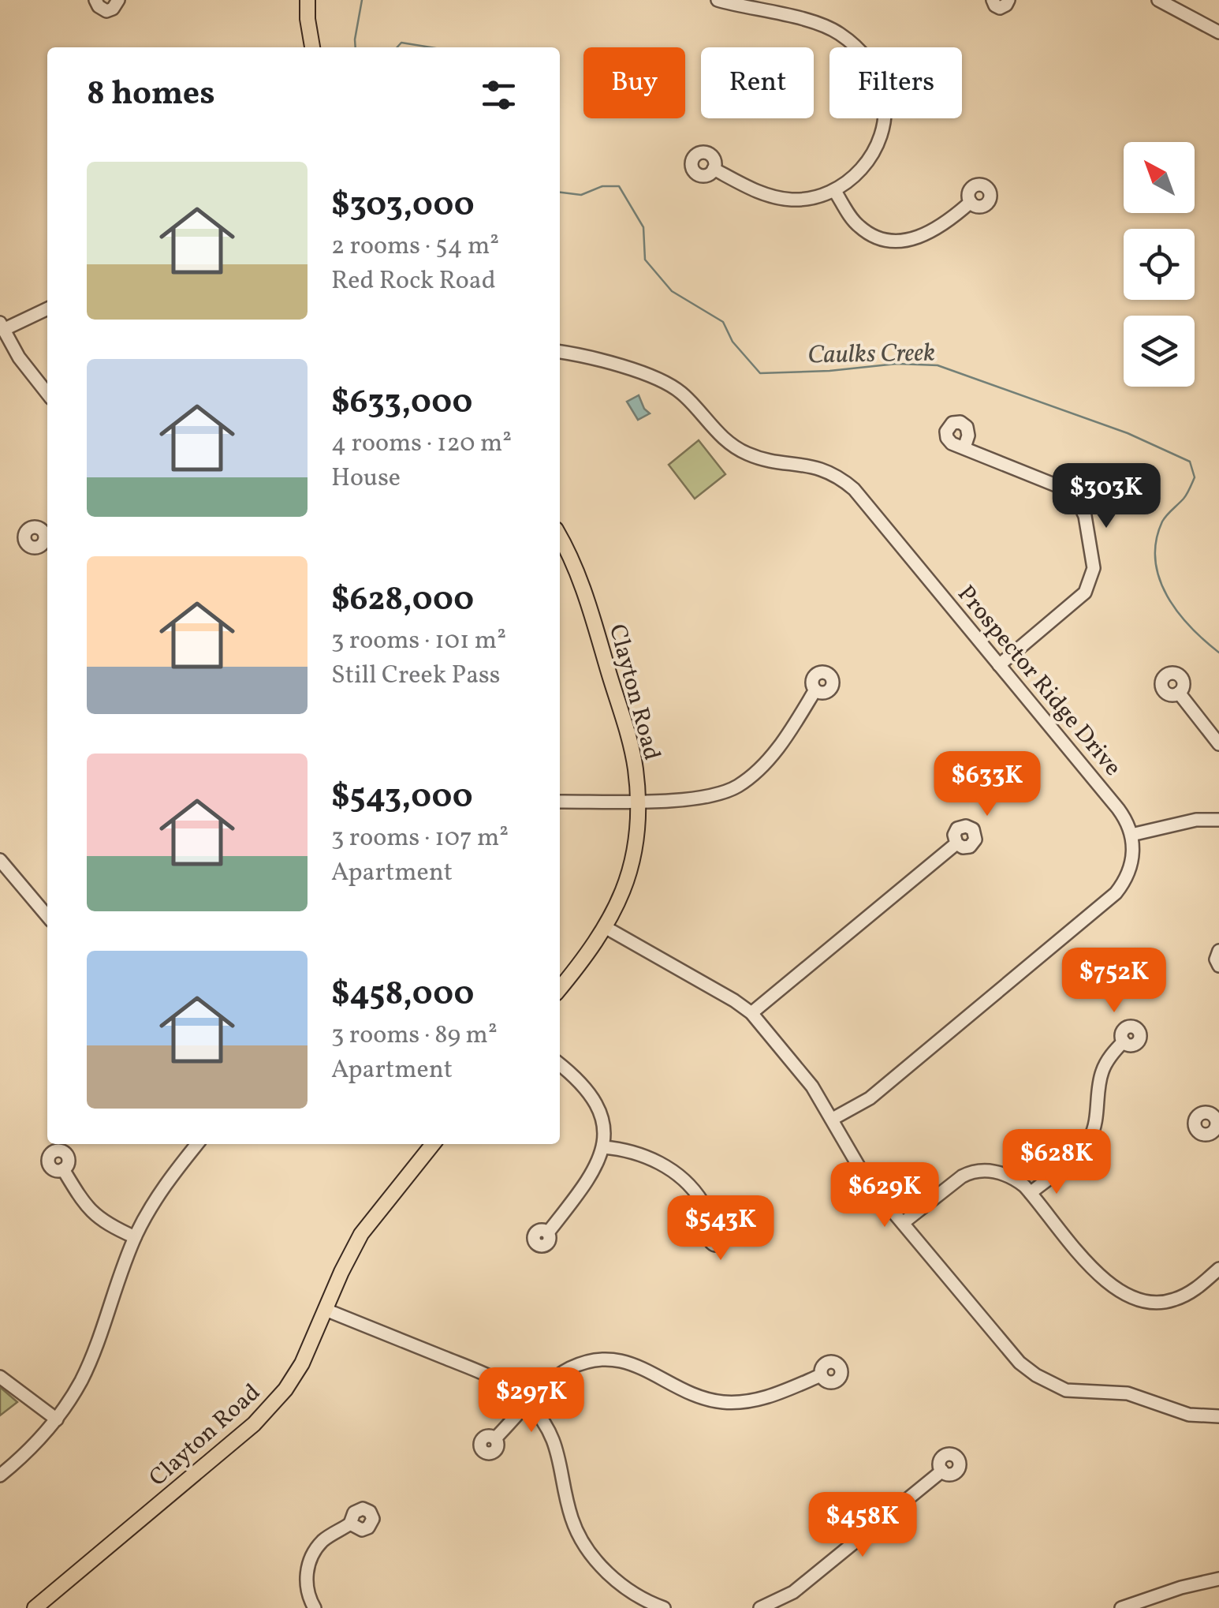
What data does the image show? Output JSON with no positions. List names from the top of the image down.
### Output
{
  "streets": {
    "main road": ["Clayton Road"],
    "street": ["Prospector Ridge Drive"]
  },
  "water": ["Caulks Creek"],
  "north": "top left",
  "page": {
    "chip": ["Buy", "Rent", "Filters"],
    "heading": "8 homes",
    "list": [
      {
        "name": "$303,000",
        "note": "2 rooms · 54 m² · Red Rock Road"
      },
      {
        "name": "$633,000",
        "note": "4 rooms · 120 m² · House"
      },
      {
        "name": "$628,000",
        "note": "3 rooms · 101 m² · Still Creek Pass"
      },
      {
        "name": "$543,000",
        "note": "3 rooms · 107 m² · Apartment"
      },
      {
        "name": "$458,000",
        "note": "3 rooms · 89 m² · Apartment"
      }
    ],
    "price": [
      "$303K",
      "$633K",
      "$752K",
      "$628K",
      "$629K",
      "$543K",
      "$297K",
      "$458K"
    ]
  }
}
